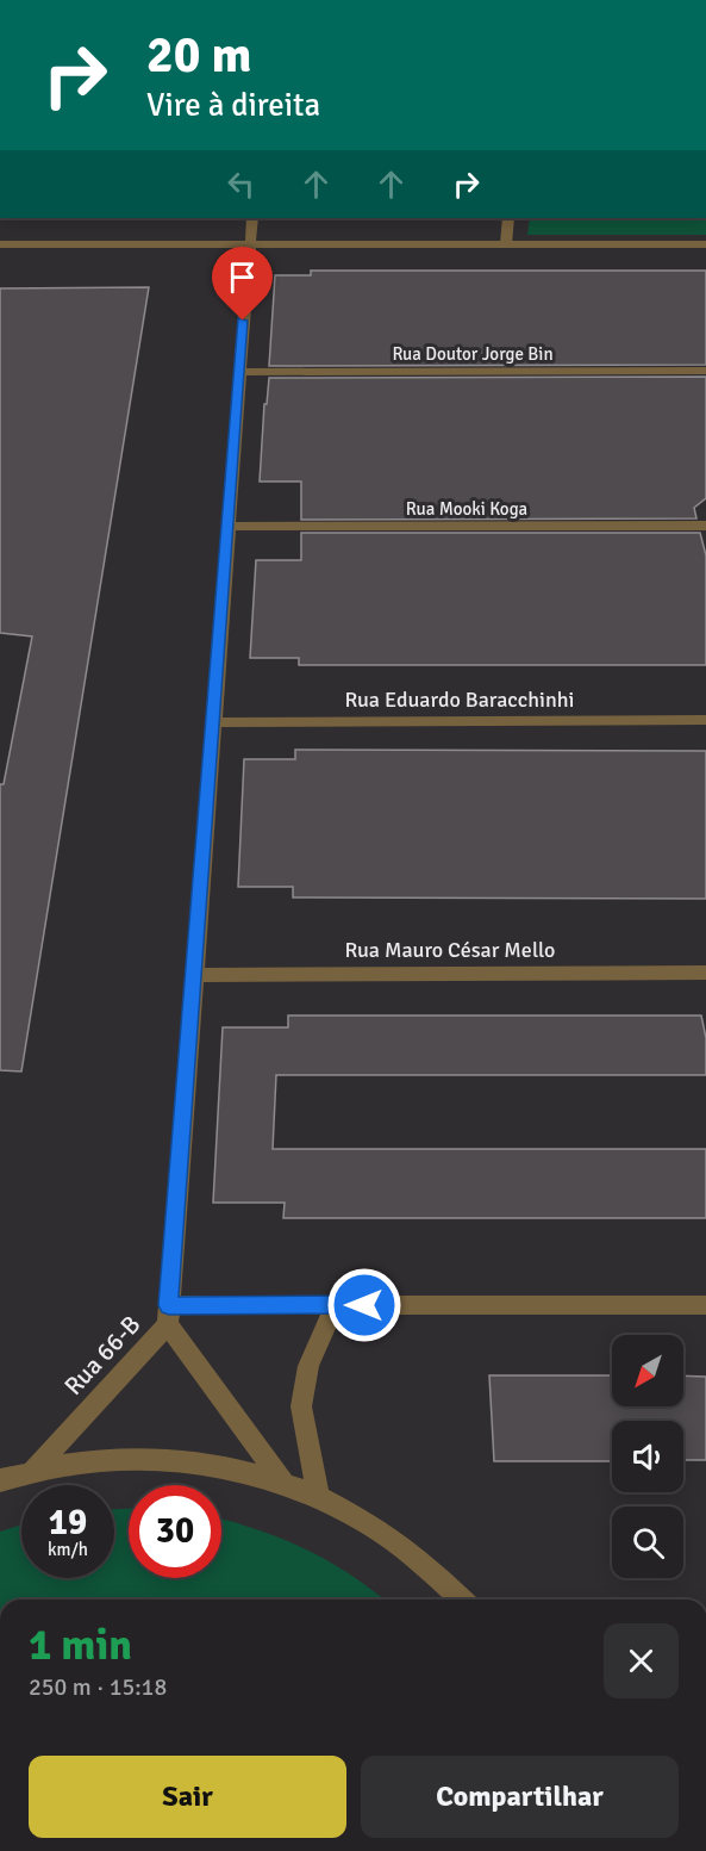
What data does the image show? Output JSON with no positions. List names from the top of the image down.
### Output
{
  "streets": {
    "street": [
      "Rua Doutor Jorge Bin",
      "Rua Mooki Koga",
      "Rua Eduardo Baracchinhi",
      "Rua Mauro César Mello",
      "Rua 66-B"
    ]
  },
  "north": "bottom left",
  "page": {
    "turn": ["20 m", "Vire à direita"],
    "speed": "19 km/h",
    "limit": "30",
    "heading": ["1 min", "250 m · 15:18"],
    "buttons": ["Sair", "Compartilhar"]
  }
}
